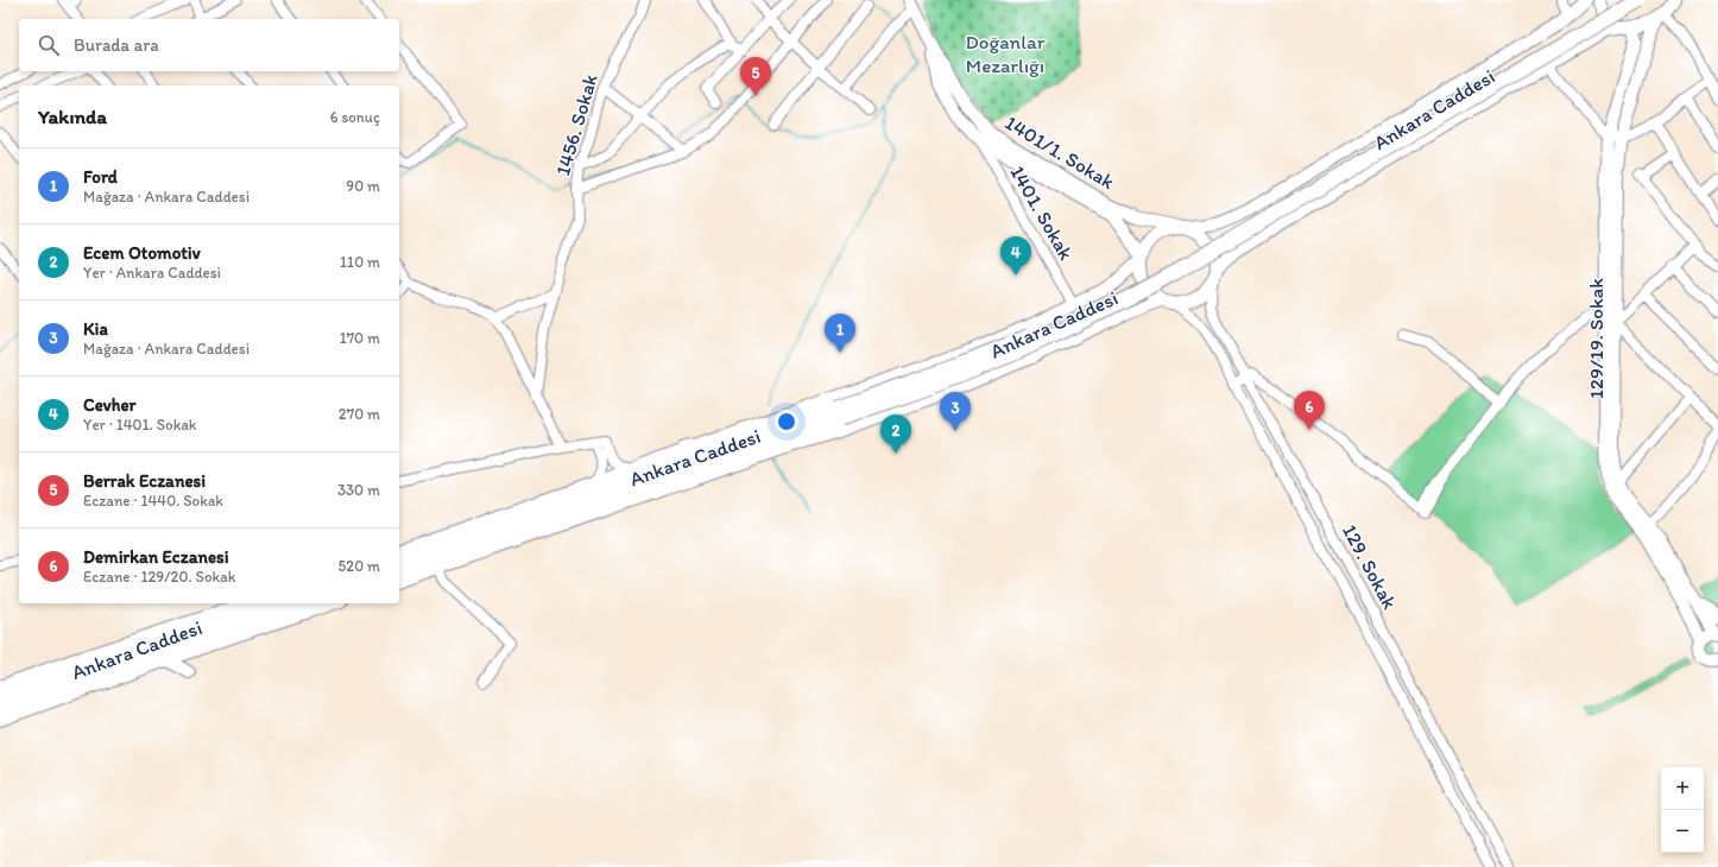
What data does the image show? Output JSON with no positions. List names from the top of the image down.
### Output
{
  "streets": {
    "highway": ["Ankara Caddesi"],
    "main road": ["1401/1. Sokak", "129/19. Sokak"],
    "street": ["1456. Sokak", "1401. Sokak", "129. Sokak"]
  },
  "crossings": [
    ["Ankara Caddesi", "1401/1. Sokak"],
    ["Ankara Caddesi", "1401. Sokak"],
    ["Ankara Caddesi", "129/19. Sokak"],
    ["Ankara Caddesi", "129. Sokak"],
    ["1401/1. Sokak", "1401. Sokak"],
    ["1401/1. Sokak", "129. Sokak"]
  ],
  "parks": ["Doğanlar Mezarlığı"],
  "page": {
    "search": "Burada ara",
    "pins": [
      "5",
      "4",
      "1",
      "6",
      "3",
      "2"
    ],
    "heading": ["Yakında", "6 sonuç"],
    "list": [
      {
        "mark": "1",
        "name": "Ford",
        "note": "Mağaza · Ankara Caddesi",
        "value": "90 m"
      },
      {
        "mark": "2",
        "name": "Ecem Otomotiv",
        "note": "Yer · Ankara Caddesi",
        "value": "110 m"
      },
      {
        "mark": "3",
        "name": "Kia",
        "note": "Mağaza · Ankara Caddesi",
        "value": "170 m"
      },
      {
        "mark": "4",
        "name": "Cevher",
        "note": "Yer · 1401. Sokak",
        "value": "270 m"
      },
      {
        "mark": "5",
        "name": "Berrak Eczanesi",
        "note": "Eczane · 1440. Sokak",
        "value": "330 m"
      },
      {
        "mark": "6",
        "name": "Demirkan Eczanesi",
        "note": "Eczane · 129/20. Sokak",
        "value": "520 m"
      }
    ],
    "map_buttons": ["+", "−"]
  }
}
